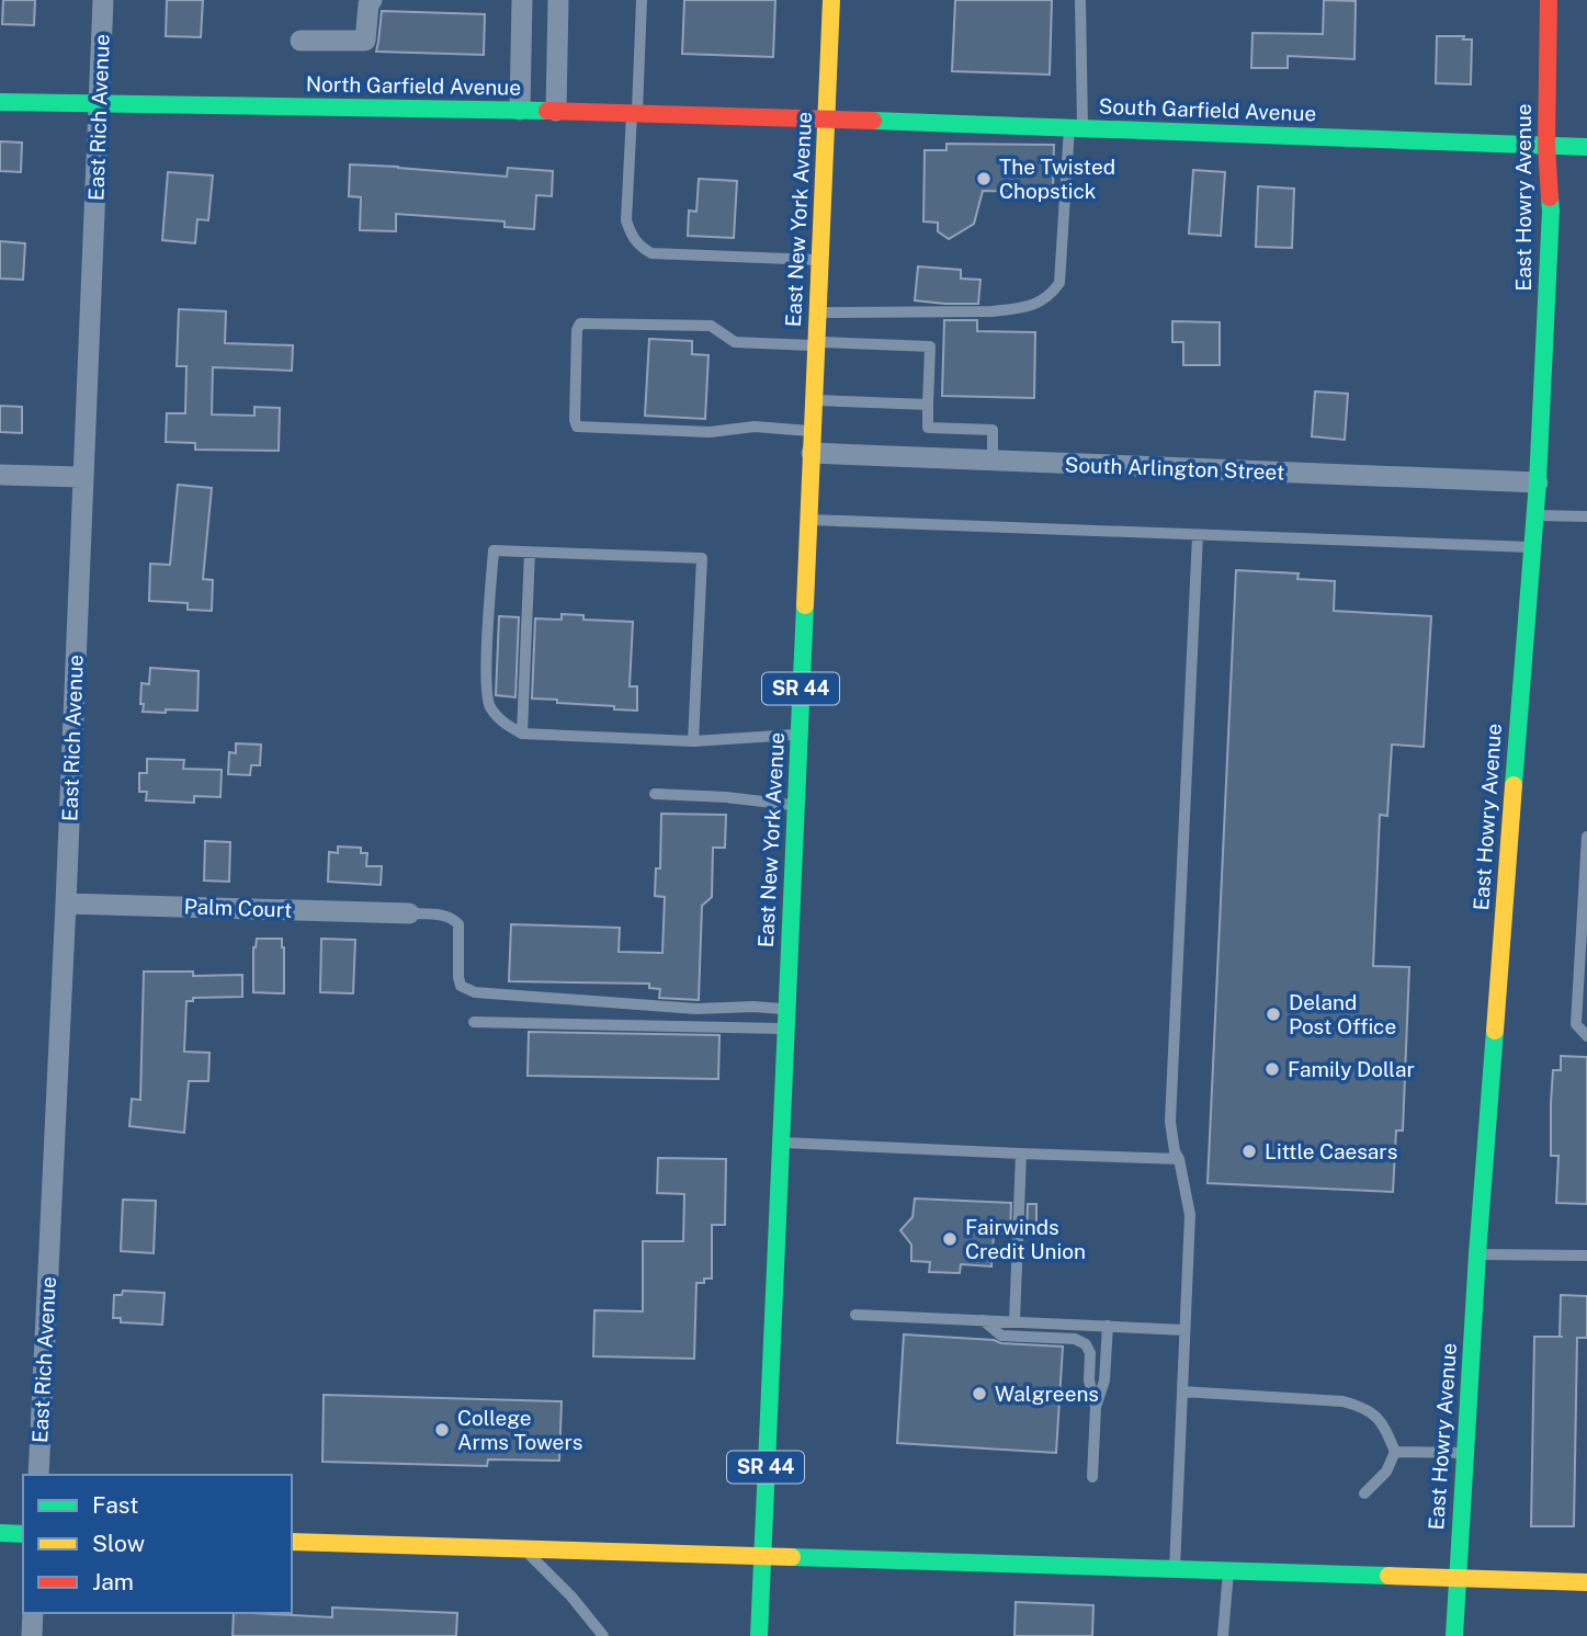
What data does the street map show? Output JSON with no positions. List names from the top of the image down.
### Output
{
  "streets": {
    "street": [
      "North Garfield Avenue",
      "South Garfield Avenue",
      "East Rich Avenue",
      "East Howry Avenue",
      "East New York Avenue",
      "South Arlington Street",
      "SR 44",
      "Palm Court"
    ]
  },
  "crossings": [
    ["North Garfield Avenue", "South Garfield Avenue"],
    ["North Garfield Avenue", "East Rich Avenue"],
    ["North Garfield Avenue", "East New York Avenue"],
    ["South Garfield Avenue", "East Howry Avenue"],
    ["South Garfield Avenue", "East New York Avenue"],
    ["East Rich Avenue", "Palm Court"],
    ["East Howry Avenue", "South Arlington Street"],
    ["East New York Avenue", "South Arlington Street"]
  ],
  "places": [
    "The Twisted Chopstick",
    "Deland Post Office",
    "Family Dollar",
    "Little Caesars",
    "Fairwinds Credit Union",
    "Walgreens",
    "College Arms Towers"
  ],
  "legend": ["Fast", "Slow", "Jam"]
}
